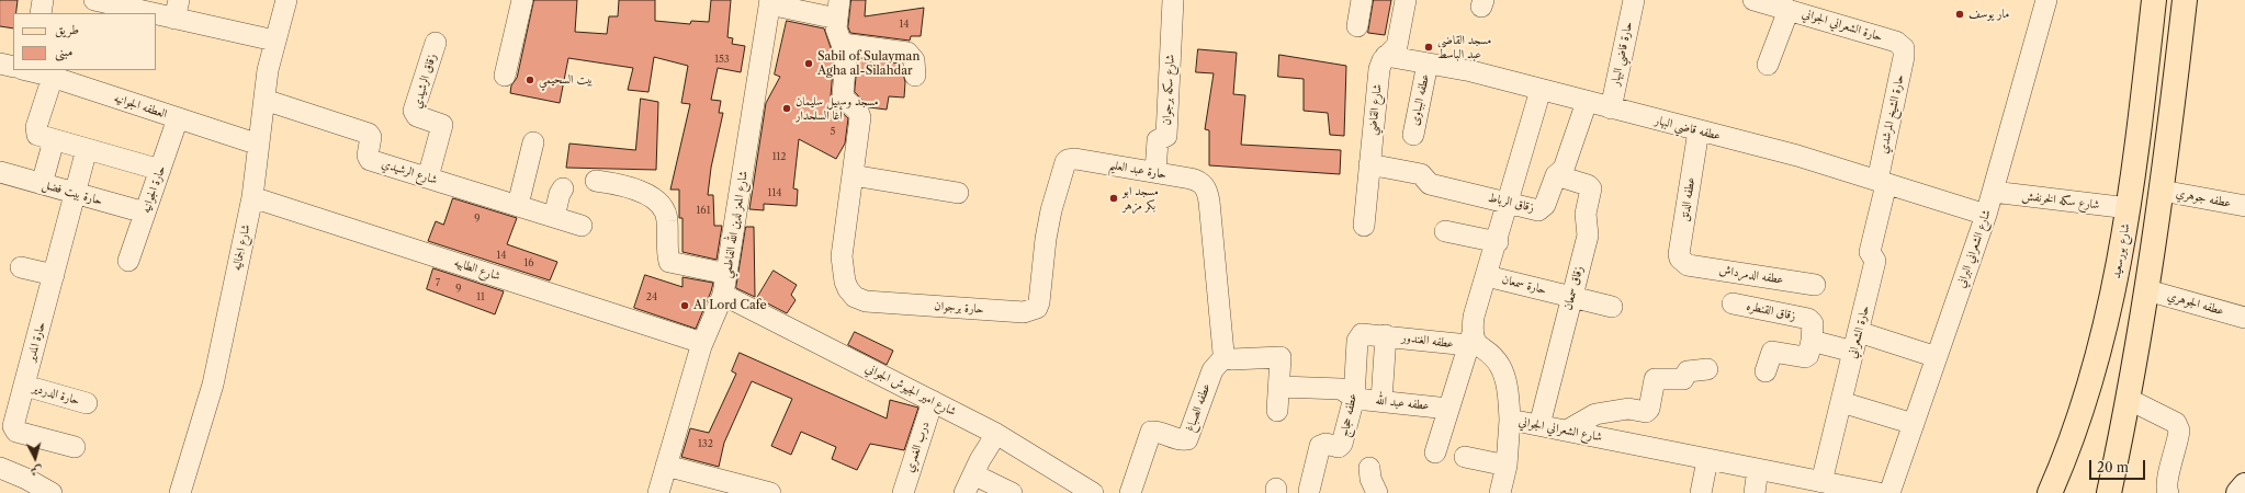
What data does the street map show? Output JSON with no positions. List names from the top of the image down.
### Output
{
  "streets": {
    "main road": ["شارع بورسعيد"],
    "street": [
      "حارة الشعراني الجواني",
      "حارة قاضي البهار",
      "زقاق الرشيدي",
      "شارع سكه برجوان",
      "عطفه البباوى",
      "العطفه الجوانيه",
      "شارع القاضي",
      "حارة الشيخ المرشدي",
      "عطفه قاضي البهار",
      "حارة عبد العليم",
      "شارع الرشيدي",
      "حارة الجوانيه",
      "حارة بيت فضل",
      "عطفه جوهري",
      "عطفه الدنق",
      "شارع سكه الخرنفش",
      "زقاق الرباط",
      "شارع المعز لدين الله الفاطمي",
      "شارع الجماليه",
      "شارع الشعراني البراني",
      "شارع الطابيه",
      "عطفه الدمرداش",
      "حارة سمعان",
      "زقاق سمعان",
      "عطفه الجوهري",
      "حارة برجوان",
      "زقاق القنطره",
      "حارة الشعراني",
      "عطفه الغندور",
      "حارة المدير",
      "شارع امير الجيوش الجواني",
      "حارة الدردير",
      "عطفه عبد الله",
      "عطفه الصباغ",
      "عطفه حجاج",
      "شارع الشعراني الجواني",
      "درب الغمري"
    ]
  },
  "crossings": [
    ["حارة الشعراني الجواني", "حارة الشيخ المرشدي"],
    ["حارة قاضي البهار", "عطفه قاضي البهار"],
    ["زقاق الرشيدي", "شارع الرشيدي"],
    ["شارع سكه برجوان", "حارة عبد العليم"],
    ["عطفه البباوى", "عطفه قاضي البهار"],
    ["العطفه الجوانيه", "حارة الجوانيه"],
    ["العطفه الجوانيه", "شارع الجماليه"],
    ["شارع القاضي", "عطفه قاضي البهار"],
    ["شارع القاضي", "زقاق الرباط"],
    ["حارة الشيخ المرشدي", "عطفه قاضي البهار"],
    ["حارة الشيخ المرشدي", "حارة الشعراني"],
    ["عطفه قاضي البهار", "عطفه الدنق"],
    ["عطفه قاضي البهار", "زقاق الرباط"],
    ["عطفه قاضي البهار", "شارع الشعراني البراني"],
    ["عطفه قاضي البهار", "حارة الشعراني"],
    ["حارة عبد العليم", "حارة برجوان"],
    ["حارة عبد العليم", "عطفه الصباغ"],
    ["شارع الرشيدي", "شارع الجماليه"],
    ["حارة الجوانيه", "حارة بيت فضل"],
    ["حارة بيت فضل", "حارة المدير"],
    ["عطفه الدنق", "عطفه الدمرداش"],
    ["شارع سكه الخرنفش", "شارع الشعراني البراني"],
    ["شارع سكه الخرنفش", "شارع بورسعيد"],
    ["زقاق الرباط", "زقاق سمعان"],
    ["شارع المعز لدين الله الفاطمي", "شارع الطابيه"],
    ["شارع المعز لدين الله الفاطمي", "شارع امير الجيوش الجواني"],
    ["شارع الجماليه", "شارع الطابيه"],
    ["حارة سمعان", "زقاق سمعان"],
    ["زقاق سمعان", "شارع الشعراني الجواني"],
    ["حارة الشعراني", "شارع الشعراني الجواني"],
    ["عطفه الغندور", "عطفه عبد الله"],
    ["عطفه الغندور", "عطفه حجاج"],
    ["عطفه الغندور", "شارع الشعراني الجواني"],
    ["حارة المدير", "حارة الدردير"],
    ["شارع امير الجيوش الجواني", "درب الغمري"],
    ["عطفه عبد الله", "عطفه حجاج"],
    ["عطفه عبد الله", "شارع الشعراني الجواني"]
  ],
  "places": [
    "مار يوسف",
    "مسجد القاضي عبد الباسط",
    "Sabil of Sulayman Agha al-Silahdar",
    "بيت السحيمي",
    "مسجد وسبيل سليمان أغا السلحدار",
    "مسجد ابو بكر مزهر",
    "Al Lord Cafe"
  ],
  "house_numbers": [
    "14",
    "153",
    "5",
    "112",
    "114",
    "161",
    "9",
    "14",
    "16",
    "7",
    "9",
    "11",
    "24",
    "132"
  ],
  "legend": ["طريق", "مبنى"],
  "scale_bar": "20 m",
  "north": "bottom"
}
